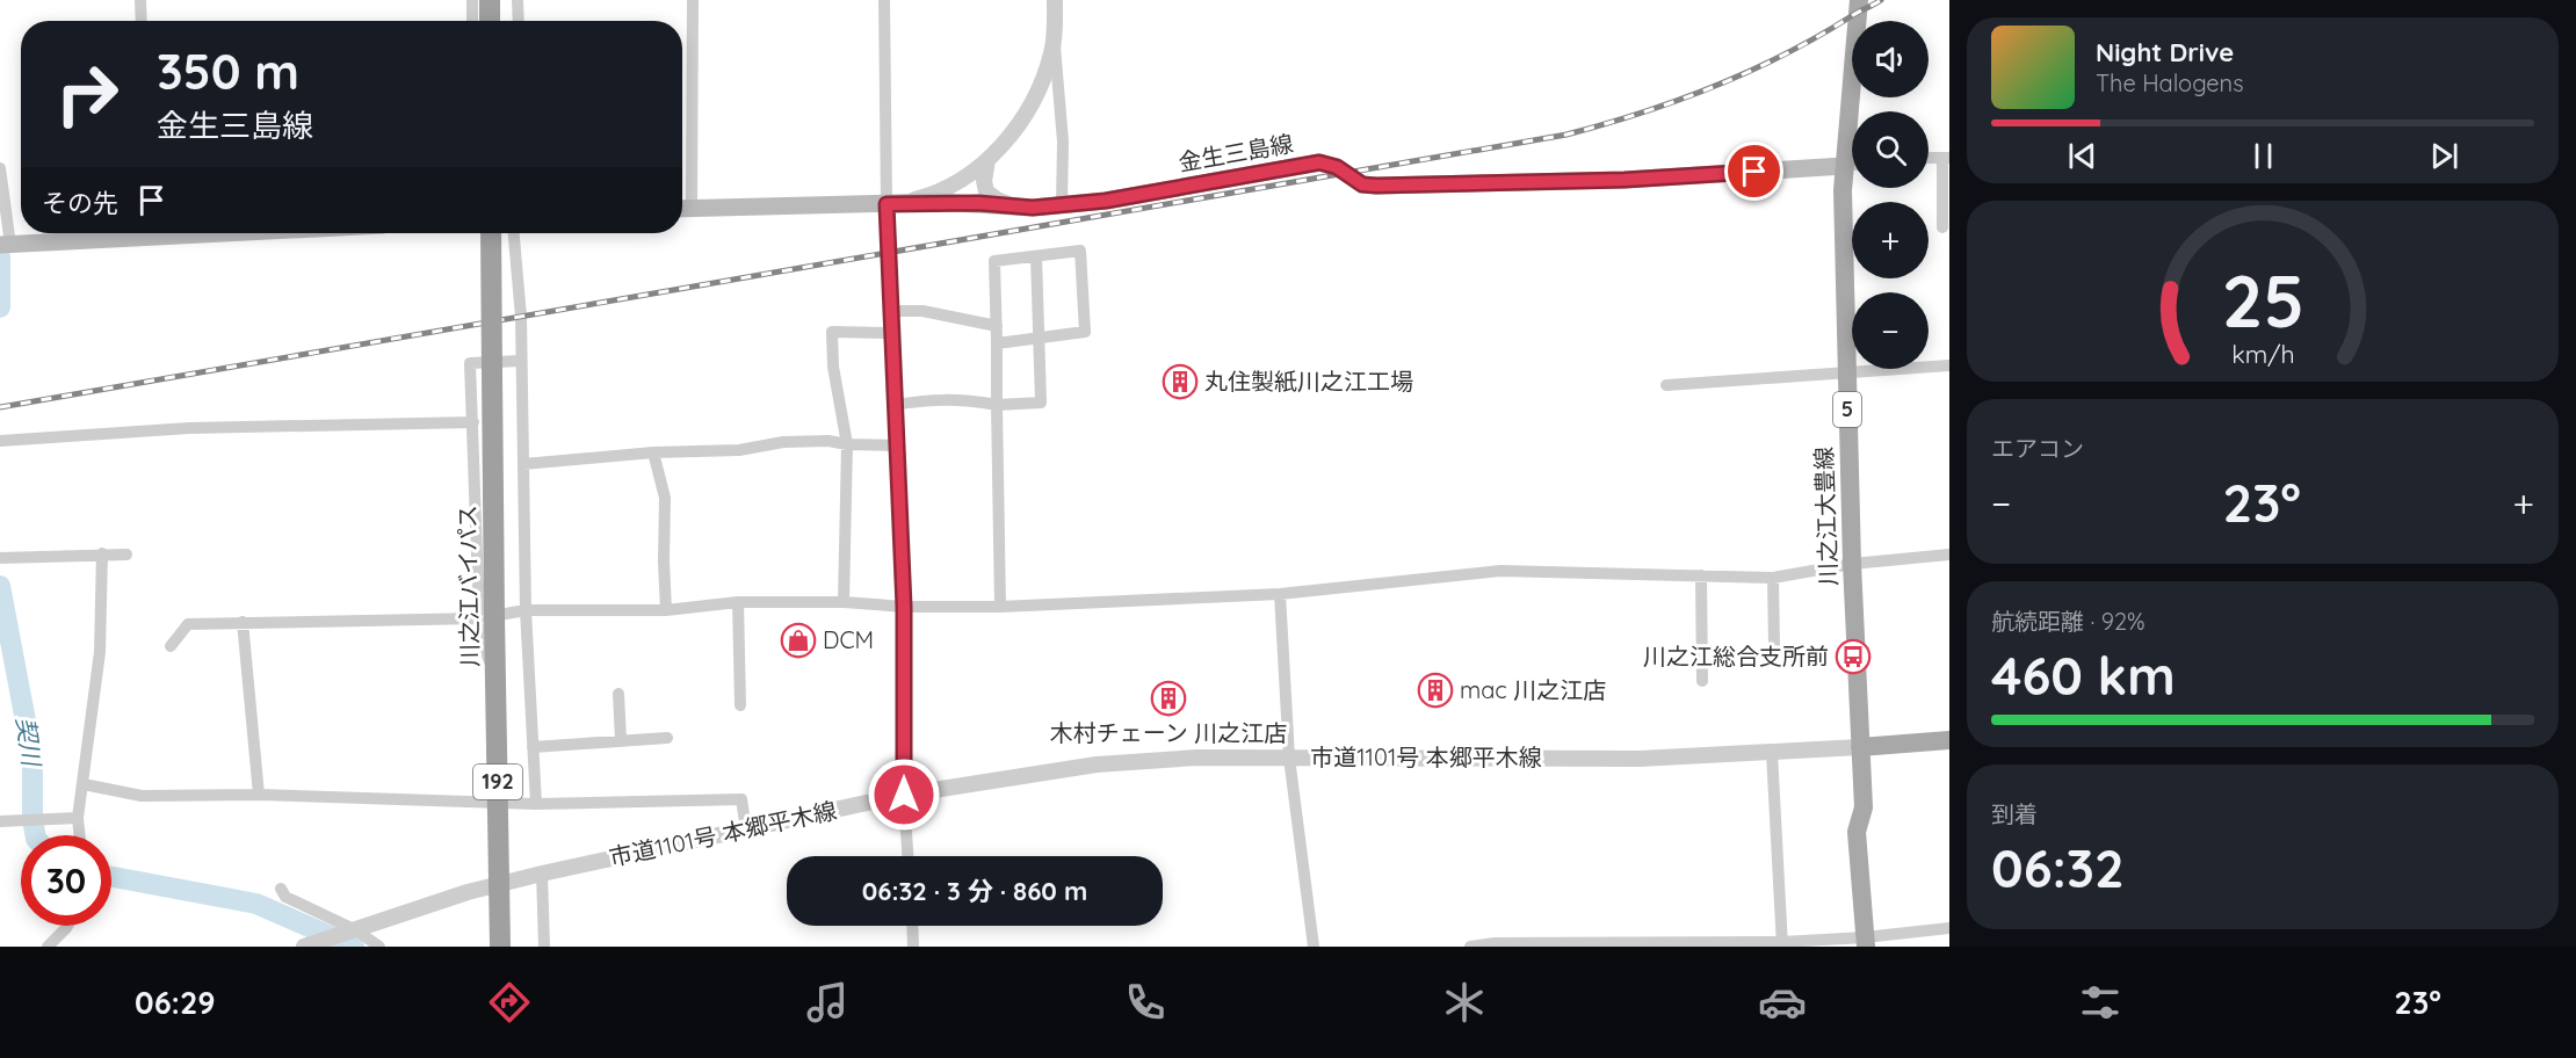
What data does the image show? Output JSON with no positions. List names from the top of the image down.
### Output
{
  "streets": {
    "highway": ["川之江バイパス", "192"],
    "main road": ["金生三島線", "5", "川之江大豊線"],
    "street": ["市道1101号 本郷平木線"]
  },
  "crossings": [
    ["金生三島線", "川之江大豊線"],
    ["川之江大豊線", "市道1101号 本郷平木線"],
    ["川之江バイパス", "市道1101号 本郷平木線"]
  ],
  "water": ["契川"],
  "places": {
    "building": ["丸住製紙川之江工場", "mac 川之江店", "木村チェーン 川之江店"],
    "shop": ["DCM"],
    "bus stop": ["川之江総合支所前"]
  },
  "page": {
    "map_buttons": ["+", "−"],
    "turn": ["350 m", "金生三島線"],
    "song": ["Night Drive", "The Halogens"],
    "then": "その先",
    "tile": [
      "エアコン",
      ["航続距離 · 92%", "460 km"],
      ["到着", "06:32"]
    ],
    "heat": ["−", "23°", "+"],
    "limit": "30",
    "trip": "06:32 · 3 分 · 860 m",
    "tabs": ["06:29", "23°"],
    "gauge": ["25", "km/h"]
  }
}
